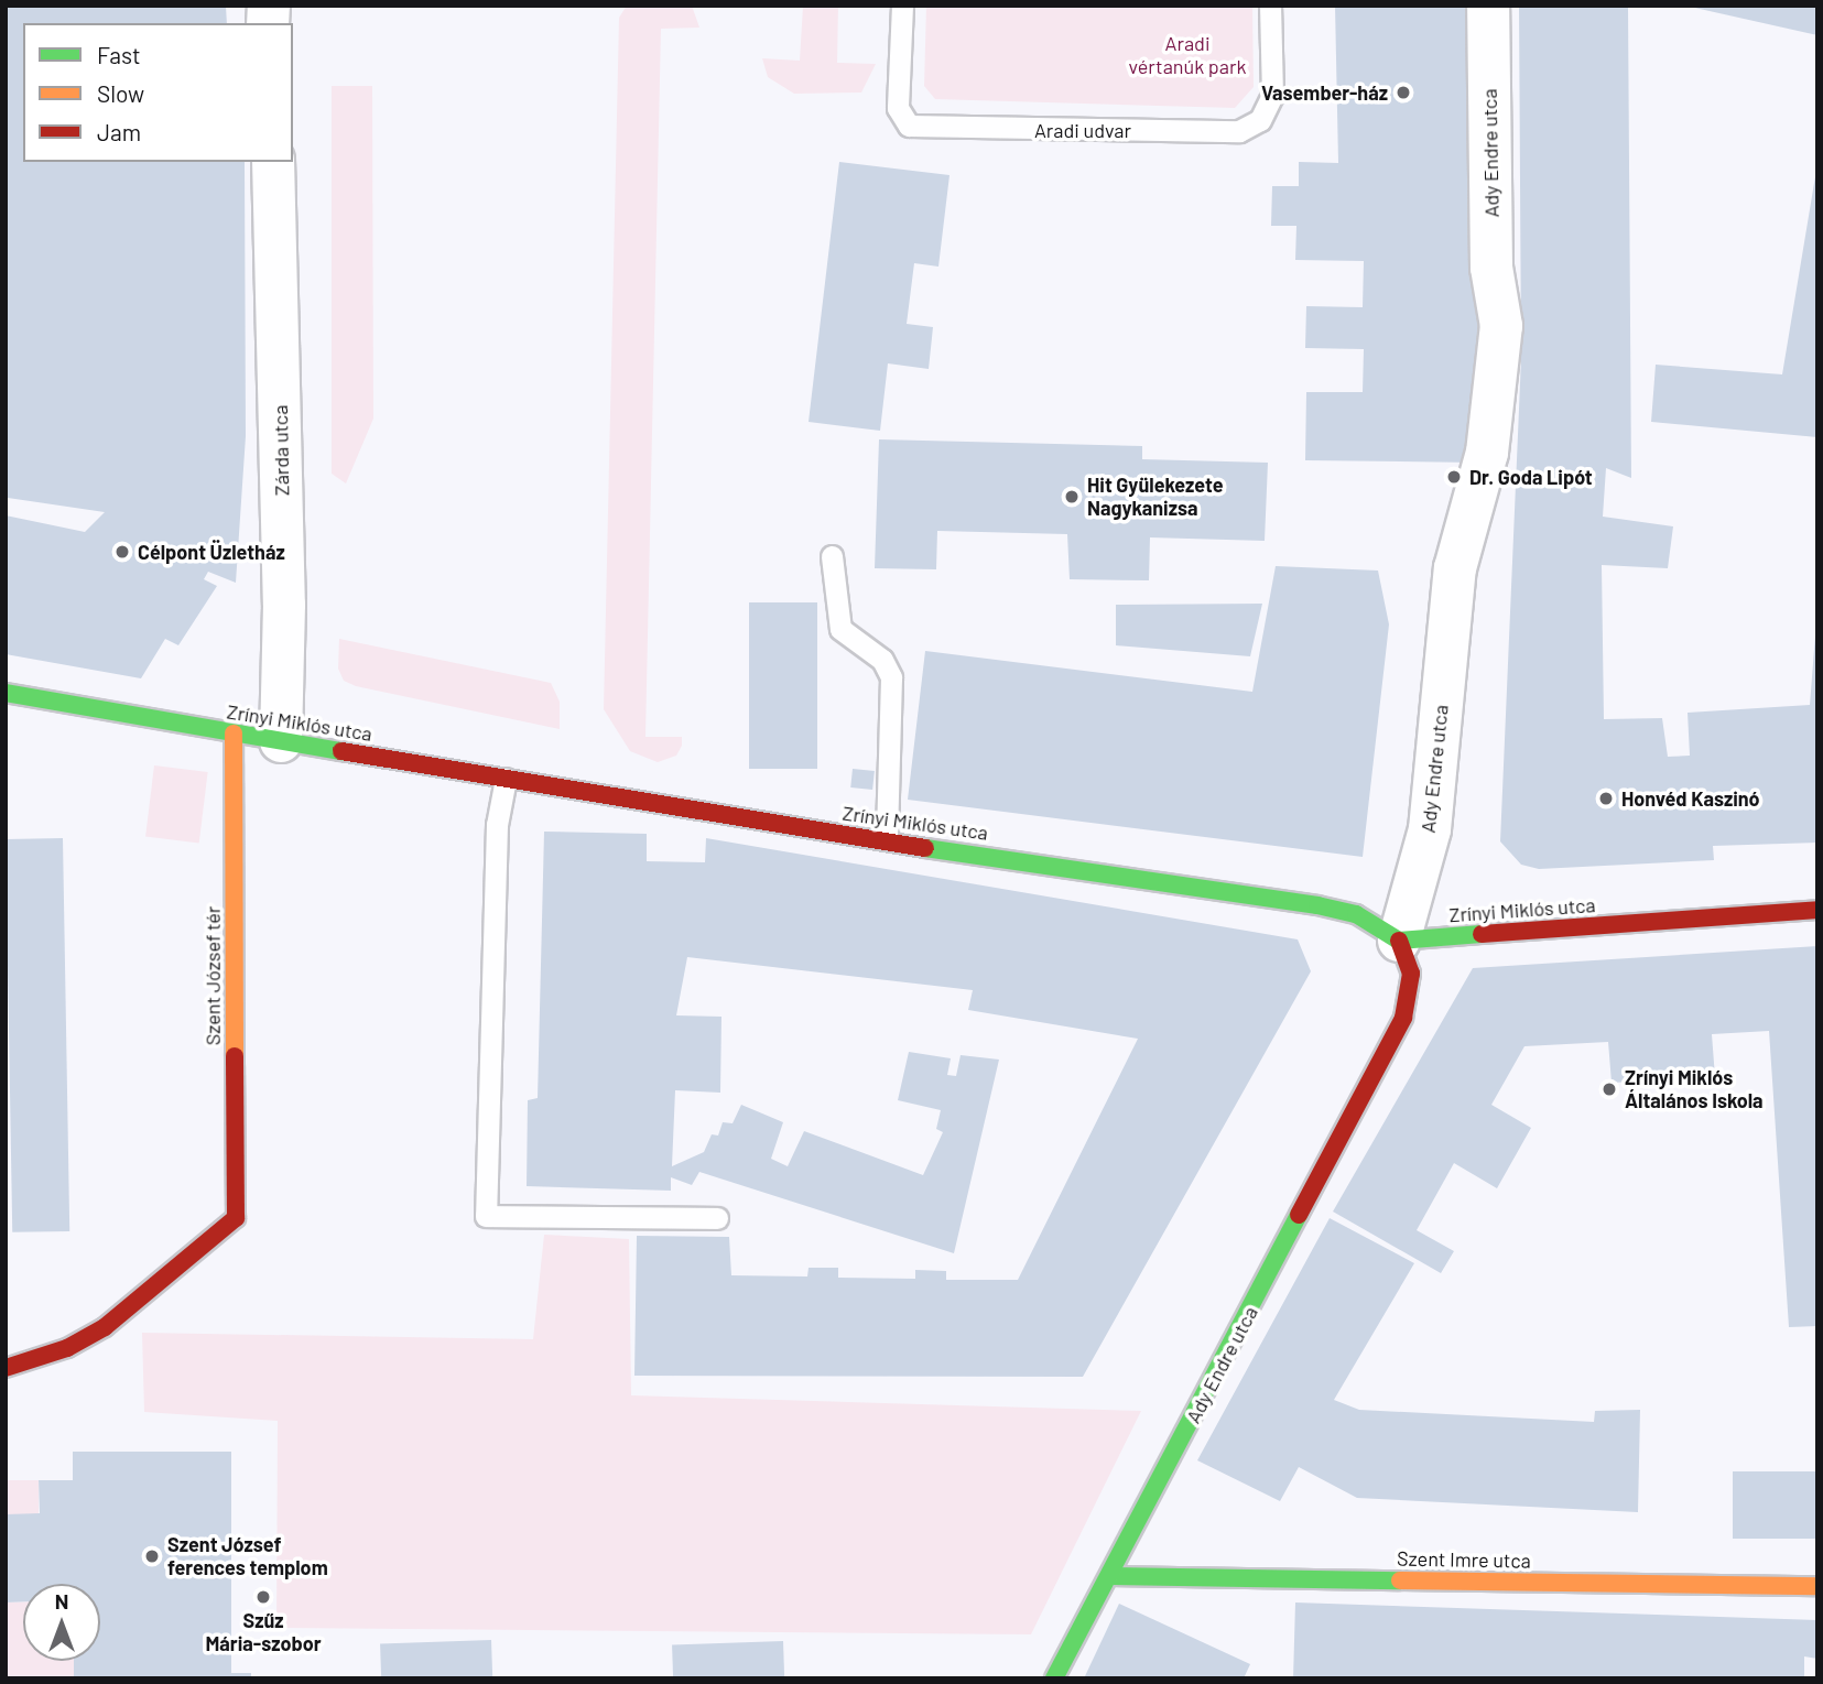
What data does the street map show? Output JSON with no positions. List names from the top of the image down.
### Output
{
  "streets": {
    "main road": [
      "Ady Endre utca",
      "Zrínyi Miklós utca",
      "Szent József tér",
      "Szent Imre utca"
    ],
    "street": ["Zárda utca"],
    "lane": ["Aradi udvar"]
  },
  "crossings": [
    ["Ady Endre utca", "Zrínyi Miklós utca"],
    ["Ady Endre utca", "Szent Imre utca"],
    ["Zárda utca", "Zrínyi Miklós utca"],
    ["Zrínyi Miklós utca", "Szent József tér"]
  ],
  "parks": ["Aradi vértanúk park"],
  "places": [
    "Vasember-ház",
    "Dr. Goda Lipót",
    "Hit Gyülekezete Nagykanizsa",
    "Célpont Üzletház",
    "Honvéd Kaszinó",
    "Zrínyi Miklós Általános Iskola",
    "Szent József ferences templom",
    "Szűz Mária-szobor"
  ],
  "legend": ["Fast", "Slow", "Jam"],
  "north": "top"
}
